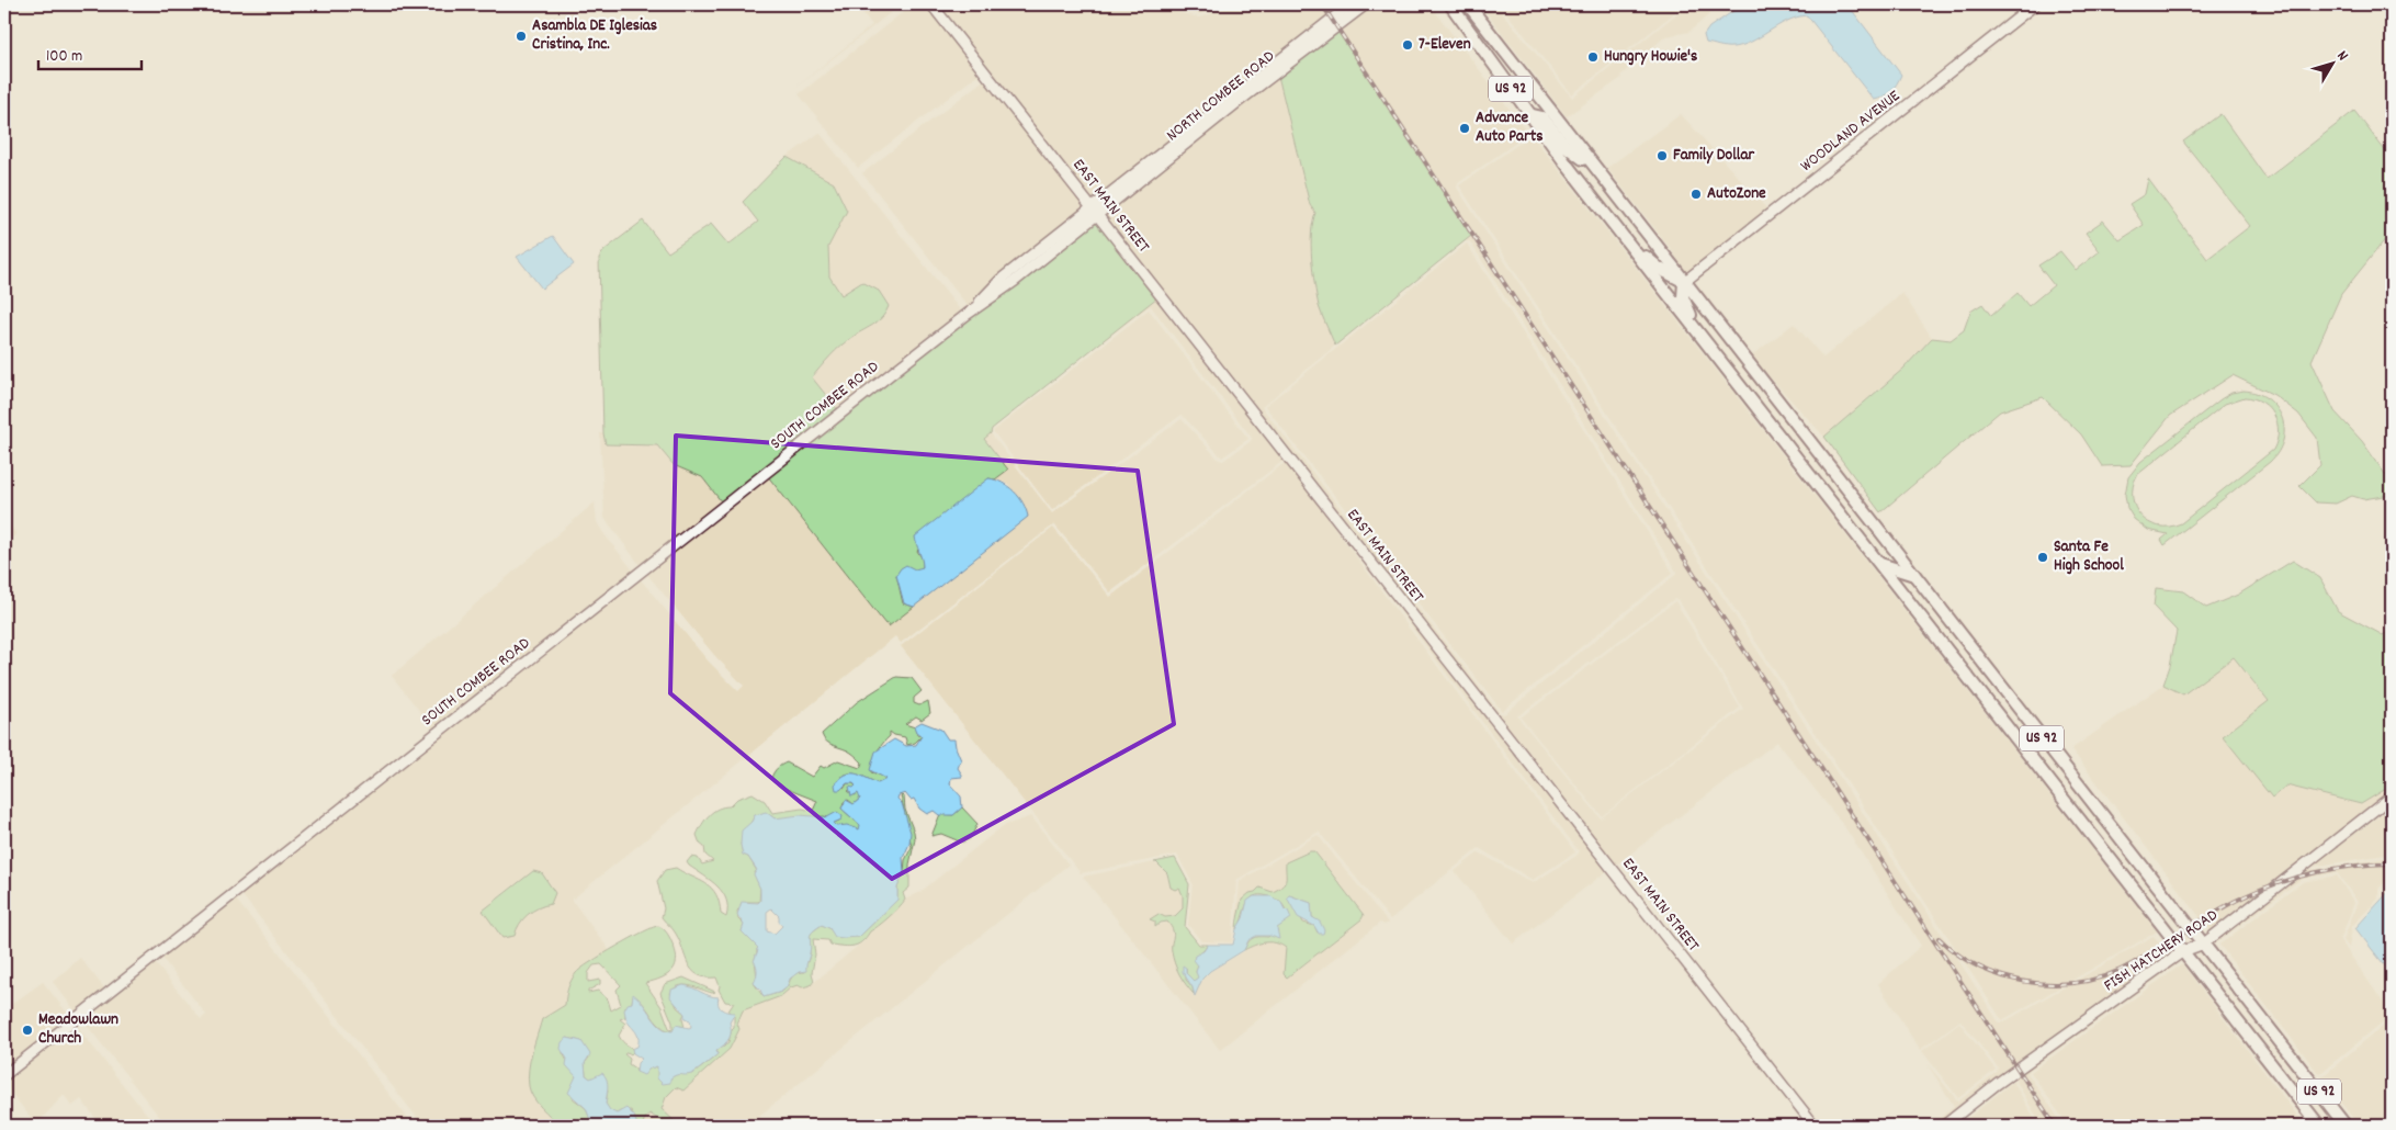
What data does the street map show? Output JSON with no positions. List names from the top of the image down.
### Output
{
  "streets": {
    "main road": [
      "US 92",
      "NORTH COMBEE ROAD",
      "WOODLAND AVENUE",
      "EAST MAIN STREET",
      "SOUTH COMBEE ROAD",
      "FISH HATCHERY ROAD"
    ]
  },
  "crossings": [
    ["US 92", "WOODLAND AVENUE"],
    ["US 92", "FISH HATCHERY ROAD"],
    ["NORTH COMBEE ROAD", "EAST MAIN STREET"],
    ["NORTH COMBEE ROAD", "SOUTH COMBEE ROAD"],
    ["EAST MAIN STREET", "SOUTH COMBEE ROAD"]
  ],
  "places": [
    "Asambla DE Iglesias Cristina, Inc.",
    "7-Eleven",
    "Hungry Howie's",
    "Advance Auto Parts",
    "Family Dollar",
    "AutoZone",
    "Santa Fe High School",
    "Meadowlawn Church"
  ],
  "scale_bar": "100 m",
  "north": "top right"
}
